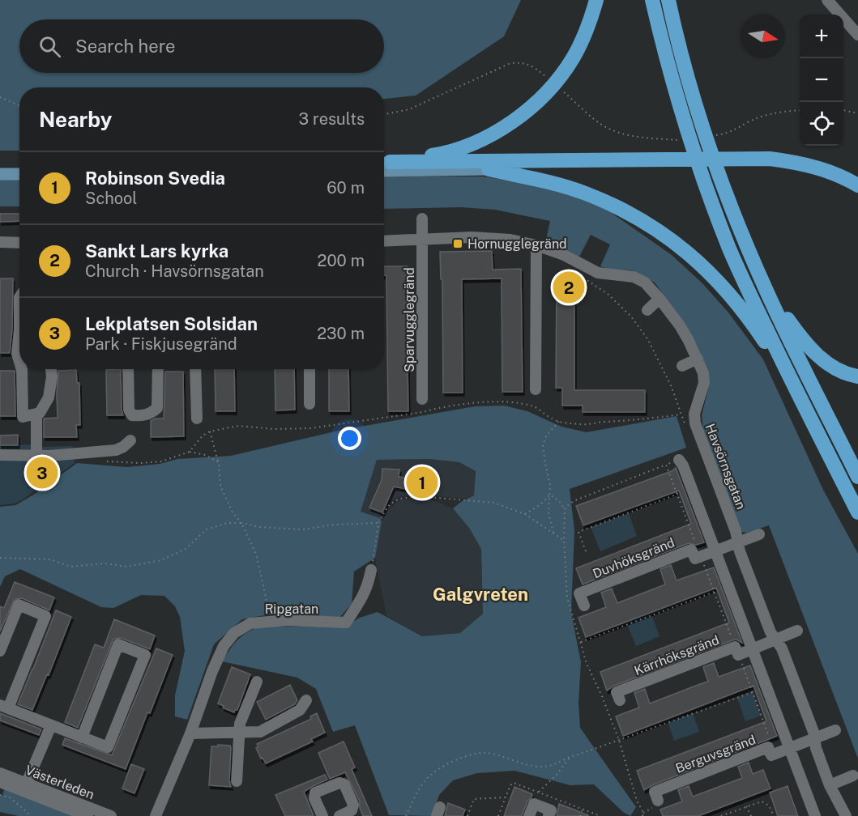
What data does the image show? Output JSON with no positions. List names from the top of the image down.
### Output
{
  "streets": {
    "street": [
      "Sparvugglegränd",
      "Havsörnsgatan",
      "Duvhöksgränd",
      "Ripgatan",
      "Kärrhöksgränd",
      "Berguvsgränd",
      "Västerleden"
    ]
  },
  "crossings": [
    ["Sparvugglegränd", "Havsörnsgatan"],
    ["Havsörnsgatan", "Duvhöksgränd"],
    ["Havsörnsgatan", "Kärrhöksgränd"],
    ["Havsörnsgatan", "Berguvsgränd"]
  ],
  "districts": ["Galgvreten"],
  "places": {
    "transit": ["Hornugglegränd"]
  },
  "north": "right",
  "page": {
    "map_buttons": ["+", "−"],
    "search": "Search here",
    "heading": ["Nearby", "3 results"],
    "list": [
      {
        "mark": "1",
        "name": "Robinson Svedia",
        "note": "School",
        "value": "60 m"
      },
      {
        "mark": "2",
        "name": "Sankt Lars kyrka",
        "note": "Church · Havsörnsgatan",
        "value": "200 m"
      },
      {
        "mark": "3",
        "name": "Lekplatsen Solsidan",
        "note": "Park · Fiskjusegränd",
        "value": "230 m"
      }
    ],
    "pins": ["2", "3", "1"]
  }
}
